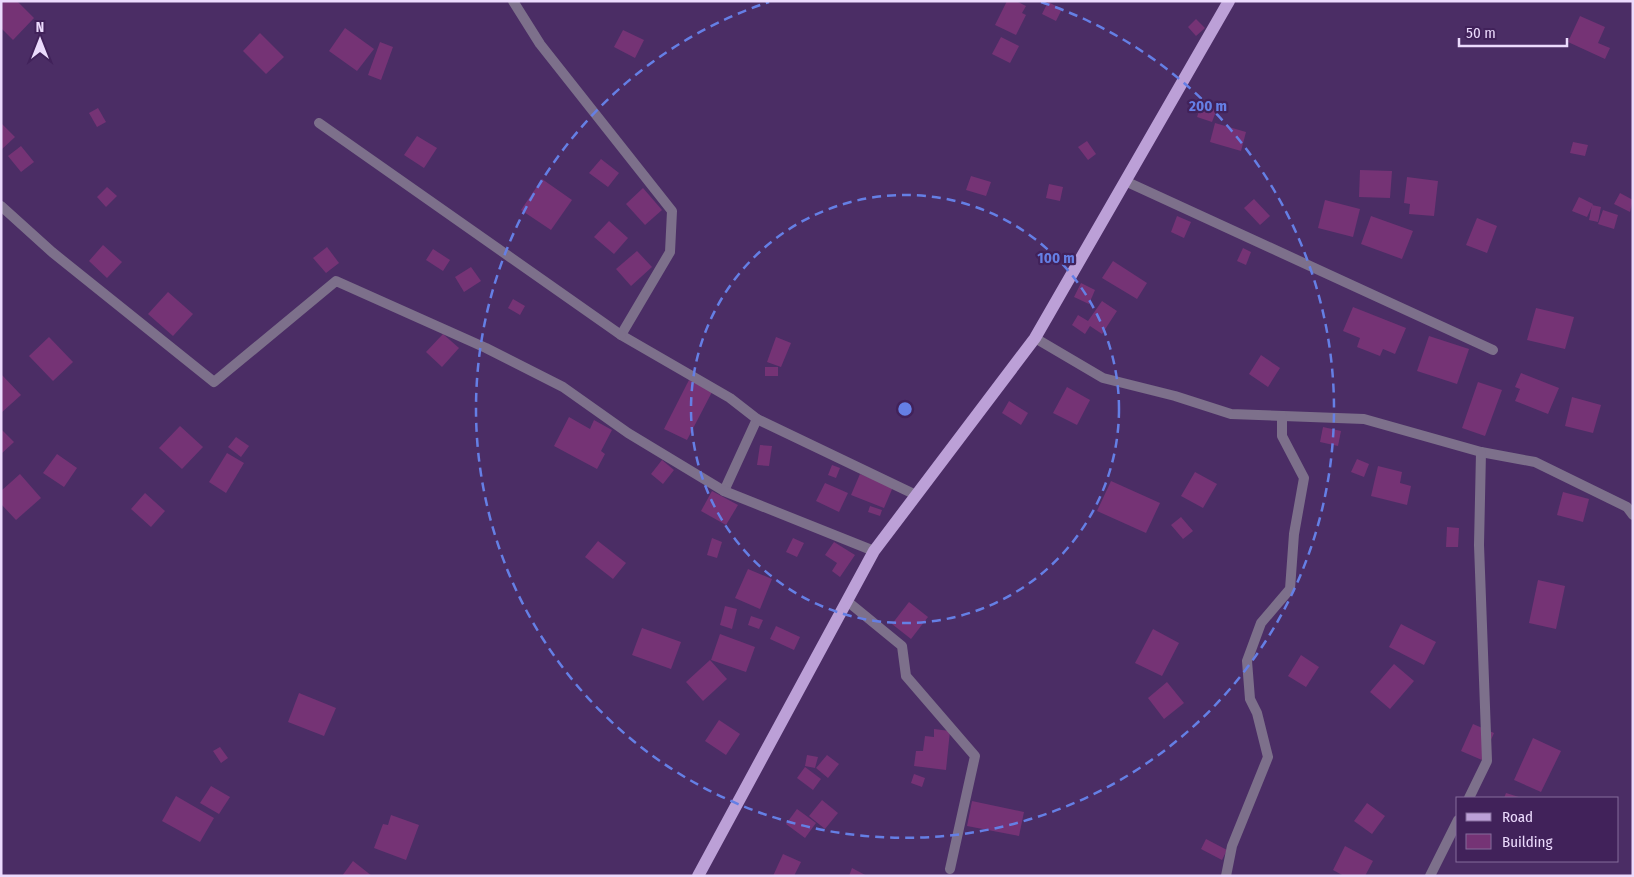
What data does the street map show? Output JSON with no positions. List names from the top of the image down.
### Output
{
  "legend": ["Road", "Building"],
  "scale_bar": "50 m",
  "north": "top",
  "rings": ["200 m", "100 m"]
}
